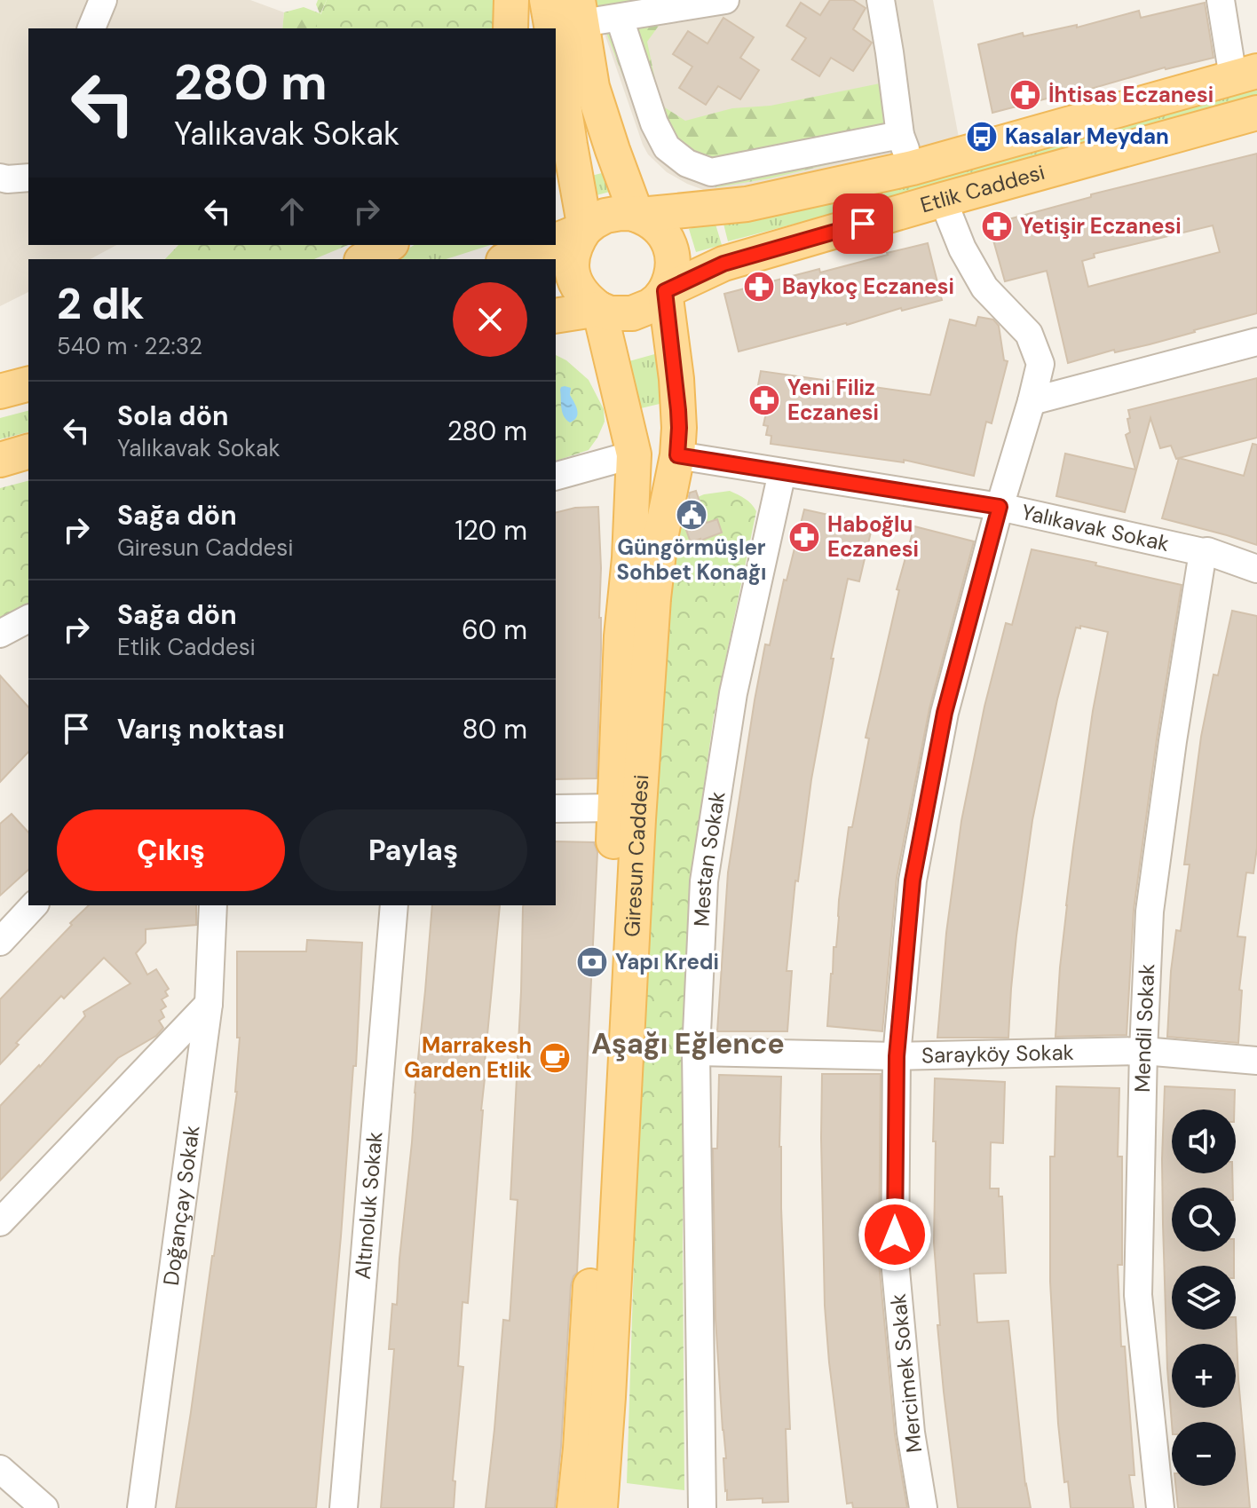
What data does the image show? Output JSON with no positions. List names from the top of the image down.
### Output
{
  "streets": {
    "main road": ["Etlik Caddesi", "Giresun Caddesi"],
    "street": [
      "Yalıkavak Sokak",
      "Mestan Sokak",
      "Mendil Sokak",
      "Sarayköy Sokak",
      "Altınoluk Sokak",
      "Doğançay Sokak",
      "Mercimek Sokak"
    ]
  },
  "crossings": [
    ["Etlik Caddesi", "Giresun Caddesi"],
    ["Etlik Caddesi", "Mercimek Sokak"],
    ["Yalıkavak Sokak", "Giresun Caddesi"],
    ["Yalıkavak Sokak", "Mestan Sokak"],
    ["Yalıkavak Sokak", "Mendil Sokak"],
    ["Yalıkavak Sokak", "Mercimek Sokak"],
    ["Mestan Sokak", "Sarayköy Sokak"],
    ["Mendil Sokak", "Sarayköy Sokak"],
    ["Sarayköy Sokak", "Mercimek Sokak"]
  ],
  "districts": ["Aşağı Eğlence"],
  "places": {
    "pharmacy": [
      "İhtisas Eczanesi",
      "Yetişir Eczanesi",
      "Baykoç Eczanesi",
      "Yeni Filiz Eczanesi",
      "Haboğlu Eczanesi"
    ],
    "bus stop": ["Kasalar Meydan"],
    "public building": ["Güngörmüşler Sohbet Konağı"],
    "bank": ["Yapı Kredi"],
    "cafe": ["Marrakesh Garden Etlik"]
  },
  "page": {
    "turn": ["280 m", "Yalıkavak Sokak"],
    "heading": ["2 dk", "540 m · 22:32"],
    "list": [
      {
        "name": "Sola dön",
        "note": "Yalıkavak Sokak",
        "value": "280 m"
      },
      {
        "name": "Sağa dön",
        "note": "Giresun Caddesi",
        "value": "120 m"
      },
      {
        "name": "Sağa dön",
        "note": "Etlik Caddesi",
        "value": "60 m"
      },
      {
        "name": "Varış noktası",
        "value": "80 m"
      }
    ],
    "buttons": ["Çıkış", "Paylaş"],
    "map_buttons": ["+", "−"]
  }
}
